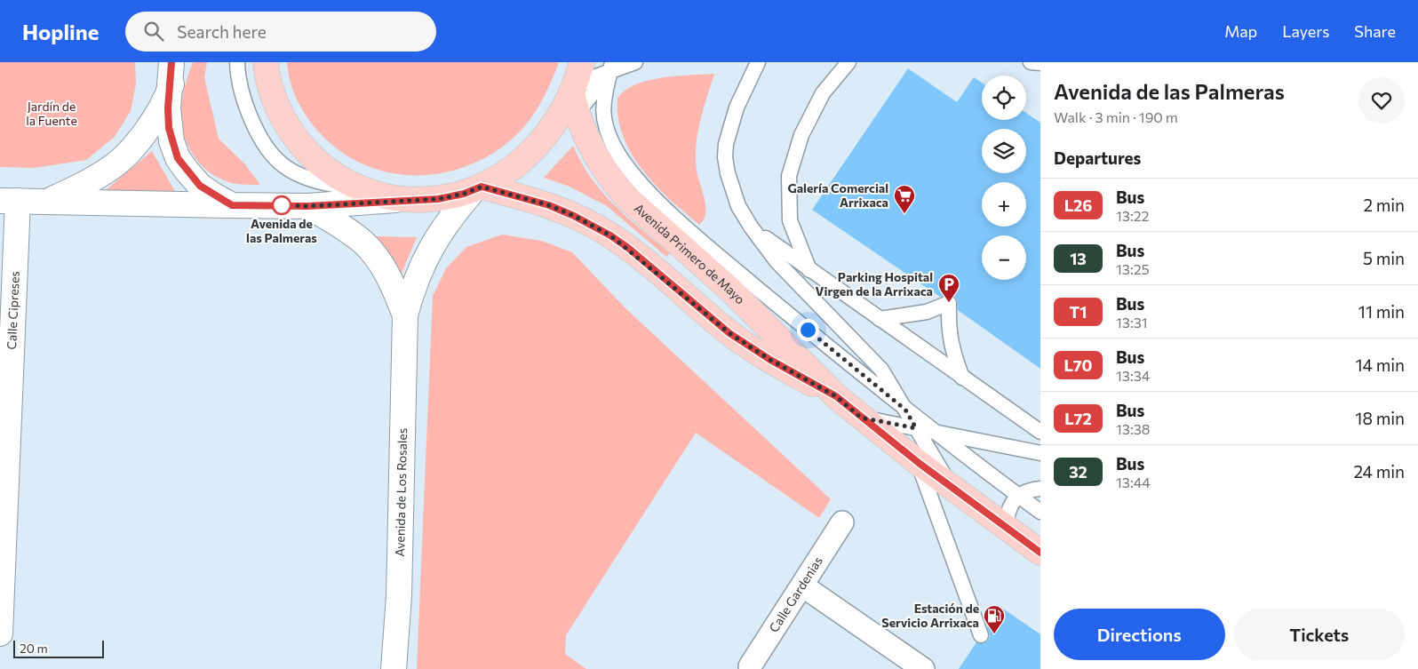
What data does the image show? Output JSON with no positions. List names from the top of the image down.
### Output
{
  "streets": {
    "main road": ["Avenida Primero de Mayo"],
    "street": ["Calle Cipreses", "Avenida de Los Rosales", "Calle Gardenias"]
  },
  "crossings": [
    ["Avenida Primero de Mayo", "Avenida de Los Rosales"]
  ],
  "parks": ["Jardín de la Fuente"],
  "places": {
    "other": ["Avenida de las Palmeras"],
    "supermarket": ["Galería Comercial Arrixaca"],
    "parking": ["Parking Hospital Virgen de la Arrixaca"],
    "fuel station": ["Estación de Servicio Arrixaca"]
  },
  "lines": ["bus line L26"],
  "scale_bar": "20 m",
  "page": {
    "header": "Hopline",
    "search": "Search here",
    "nav": ["Map", "Layers", "Share"],
    "heading": [
      ["Avenida de las Palmeras", "Walk · 3 min · 190 m"],
      "Departures"
    ],
    "map_buttons": ["+", "−"],
    "list": [
      {
        "mark": "L26",
        "name": "Bus",
        "note": "13:22",
        "value": "2 min"
      },
      {
        "mark": "13",
        "name": "Bus",
        "note": "13:25",
        "value": "5 min"
      },
      {
        "mark": "T1",
        "name": "Bus",
        "note": "13:31",
        "value": "11 min"
      },
      {
        "mark": "L70",
        "name": "Bus",
        "note": "13:34",
        "value": "14 min"
      },
      {
        "mark": "L72",
        "name": "Bus",
        "note": "13:38",
        "value": "18 min"
      },
      {
        "mark": "32",
        "name": "Bus",
        "note": "13:44",
        "value": "24 min"
      }
    ],
    "buttons": ["Directions", "Tickets"],
    "scale": "20 m"
  }
}
